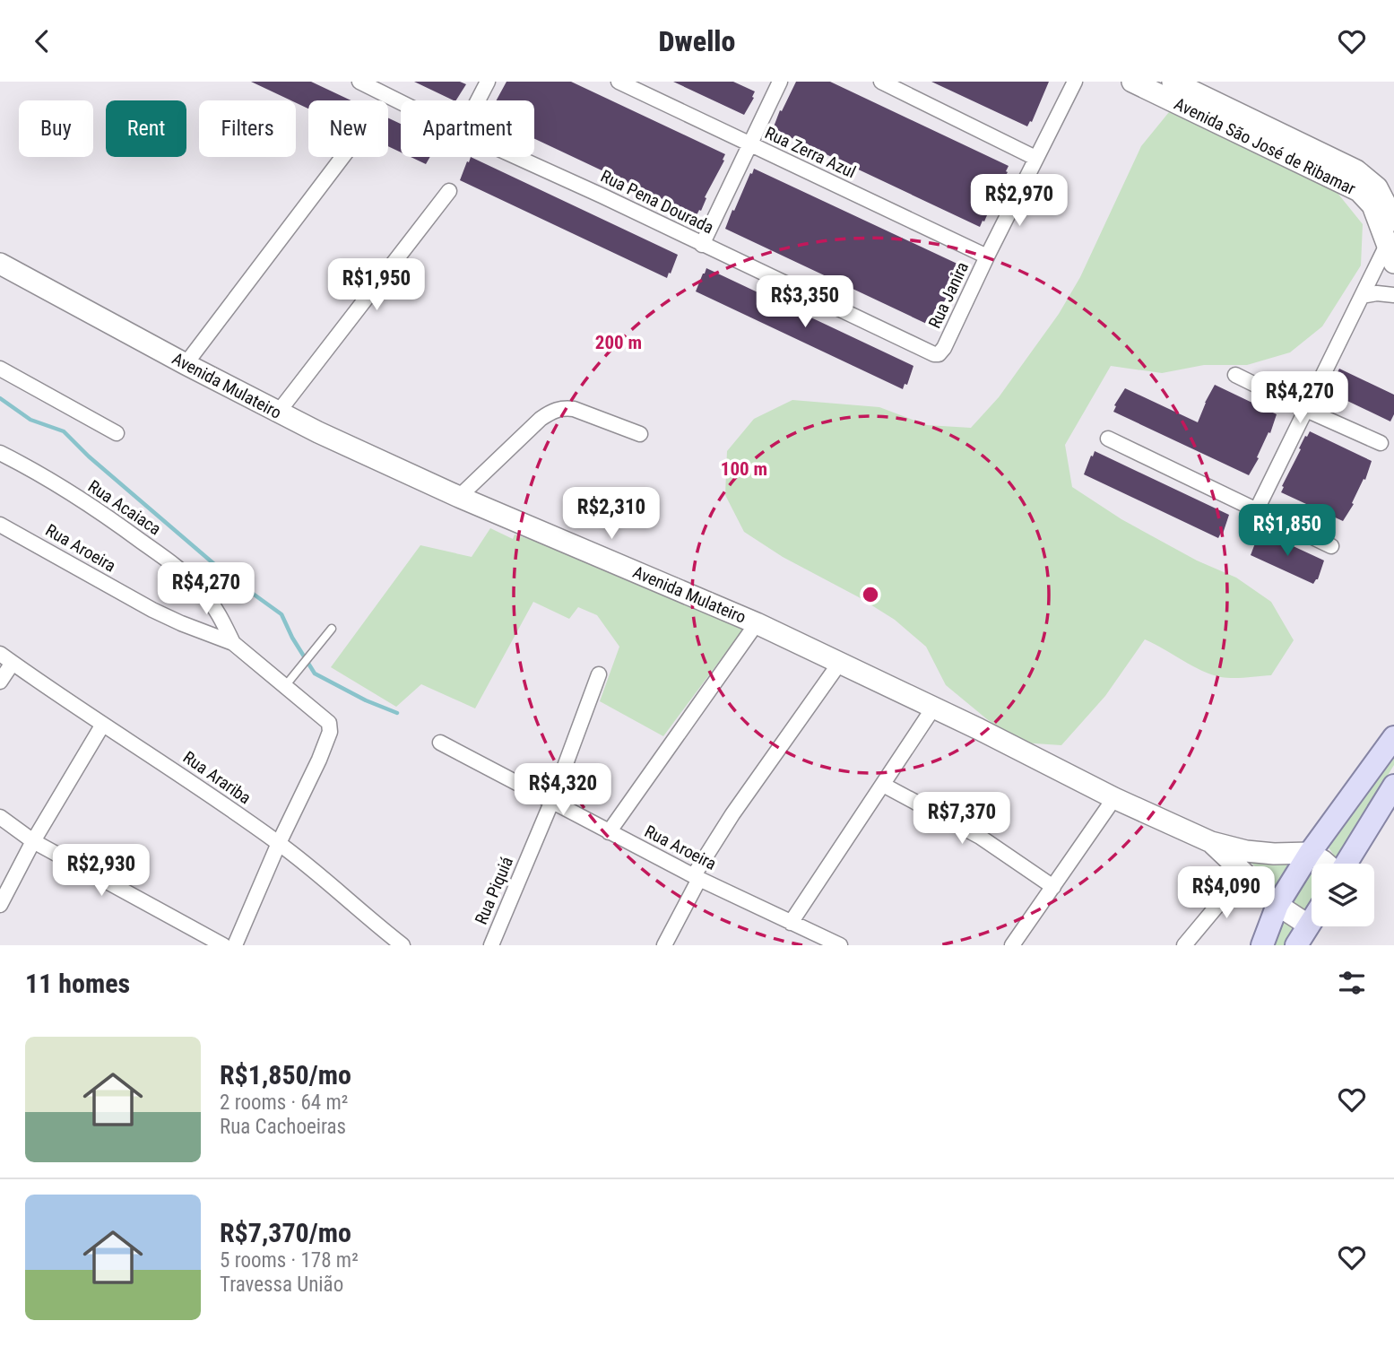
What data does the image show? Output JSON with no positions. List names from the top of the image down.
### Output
{
  "streets": {
    "street": [
      "Avenida São José de Ribamar",
      "Rua Zerra Azul",
      "Rua Pena Dourada",
      "Rua Janira",
      "Avenida Mulateiro",
      "Rua Acaiaca",
      "Rua Aroeira",
      "Rua Arariba",
      "Rua Piquiá"
    ]
  },
  "crossings": [
    ["Rua Zerra Azul", "Rua Janira"],
    ["Rua Pena Dourada", "Rua Janira"],
    ["Rua Acaiaca", "Rua Aroeira"],
    ["Rua Aroeira", "Rua Arariba"],
    ["Rua Aroeira", "Rua Piquiá"]
  ],
  "page": {
    "header": "Dwello",
    "chip": [
      "Buy",
      "Rent",
      "Filters",
      "New",
      "Apartment"
    ],
    "price": [
      "R$2,970",
      "R$1,950",
      "R$3,350",
      "R$4,270",
      "R$2,310",
      "R$1,850",
      "R$4,270",
      "R$4,320",
      "R$7,370",
      "R$2,930",
      "R$4,090"
    ],
    "heading": "11 homes",
    "list": [
      {
        "name": "R$1,850/mo",
        "note": "2 rooms · 64 m² · Rua Cachoeiras"
      },
      {
        "name": "R$7,370/mo",
        "note": "5 rooms · 178 m² · Travessa União"
      }
    ]
  },
  "rings": ["200 m", "100 m"]
}
